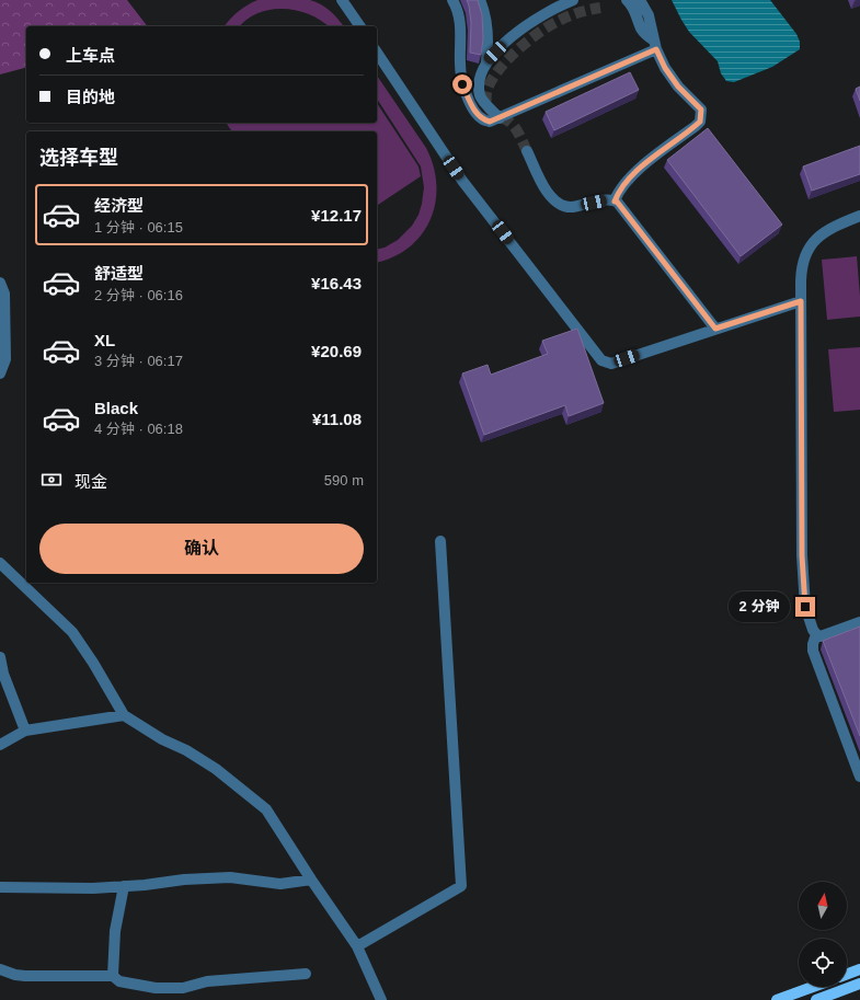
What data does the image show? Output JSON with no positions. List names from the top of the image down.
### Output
{
  "north": "top",
  "page": {
    "banner": ["上车点", "目的地"],
    "heading": "选择车型",
    "list": [
      {
        "name": "经济型",
        "note": "1 分钟 · 06:15",
        "value": "¥12.17"
      },
      {
        "name": "舒适型",
        "note": "2 分钟 · 06:16",
        "value": "¥16.43"
      },
      {
        "name": "XL",
        "note": "3 分钟 · 06:17",
        "value": "¥20.69"
      },
      {
        "name": "Black",
        "note": "4 分钟 · 06:18",
        "value": "¥11.08"
      }
    ],
    "pay": ["现金", "590 m"],
    "buttons": "确认",
    "bubble": "2 分钟"
  }
}
